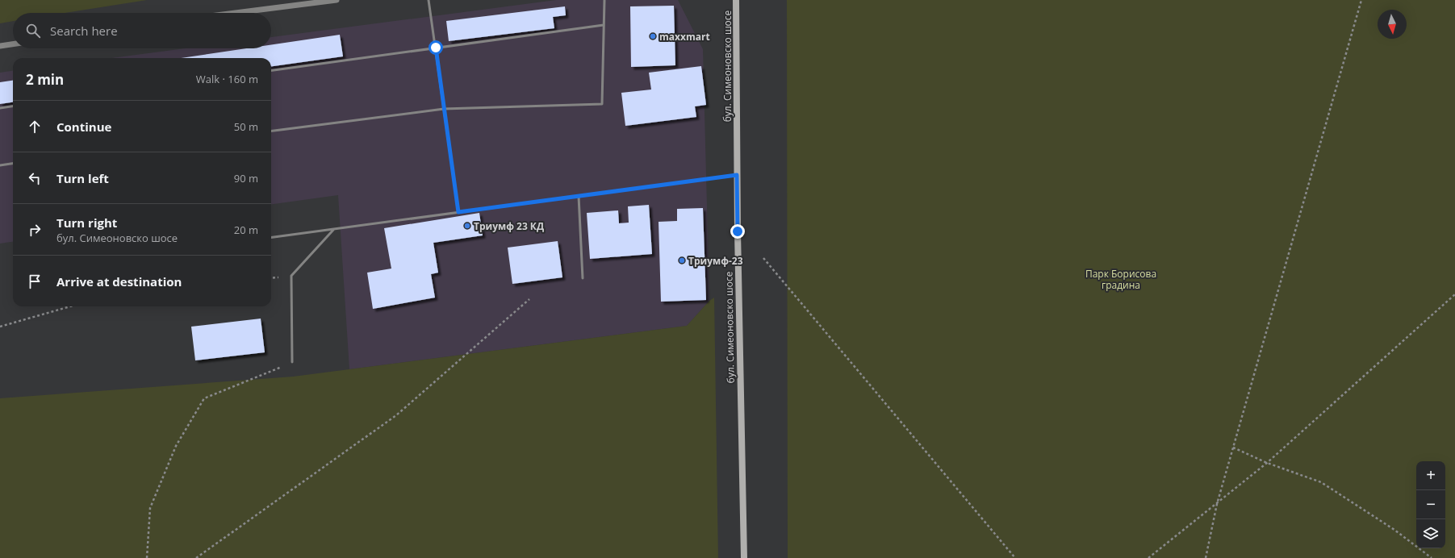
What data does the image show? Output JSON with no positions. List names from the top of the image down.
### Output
{
  "streets": {
    "main road": ["бул. Симеоновско шосе"]
  },
  "parks": ["Парк Борисова градина"],
  "places": ["maxxmart", "Триумф 23 КД", "Триумф-23"],
  "north": "bottom",
  "page": {
    "search": "Search here",
    "heading": ["2 min", "Walk · 160 m"],
    "list": [
      ["Continue", "50 m"],
      ["Turn left", "90 m"],
      ["Turn right", "бул. Симеоновско шосе", "20 m"],
      "Arrive at destination"
    ],
    "map_buttons": ["+", "−"]
  }
}
